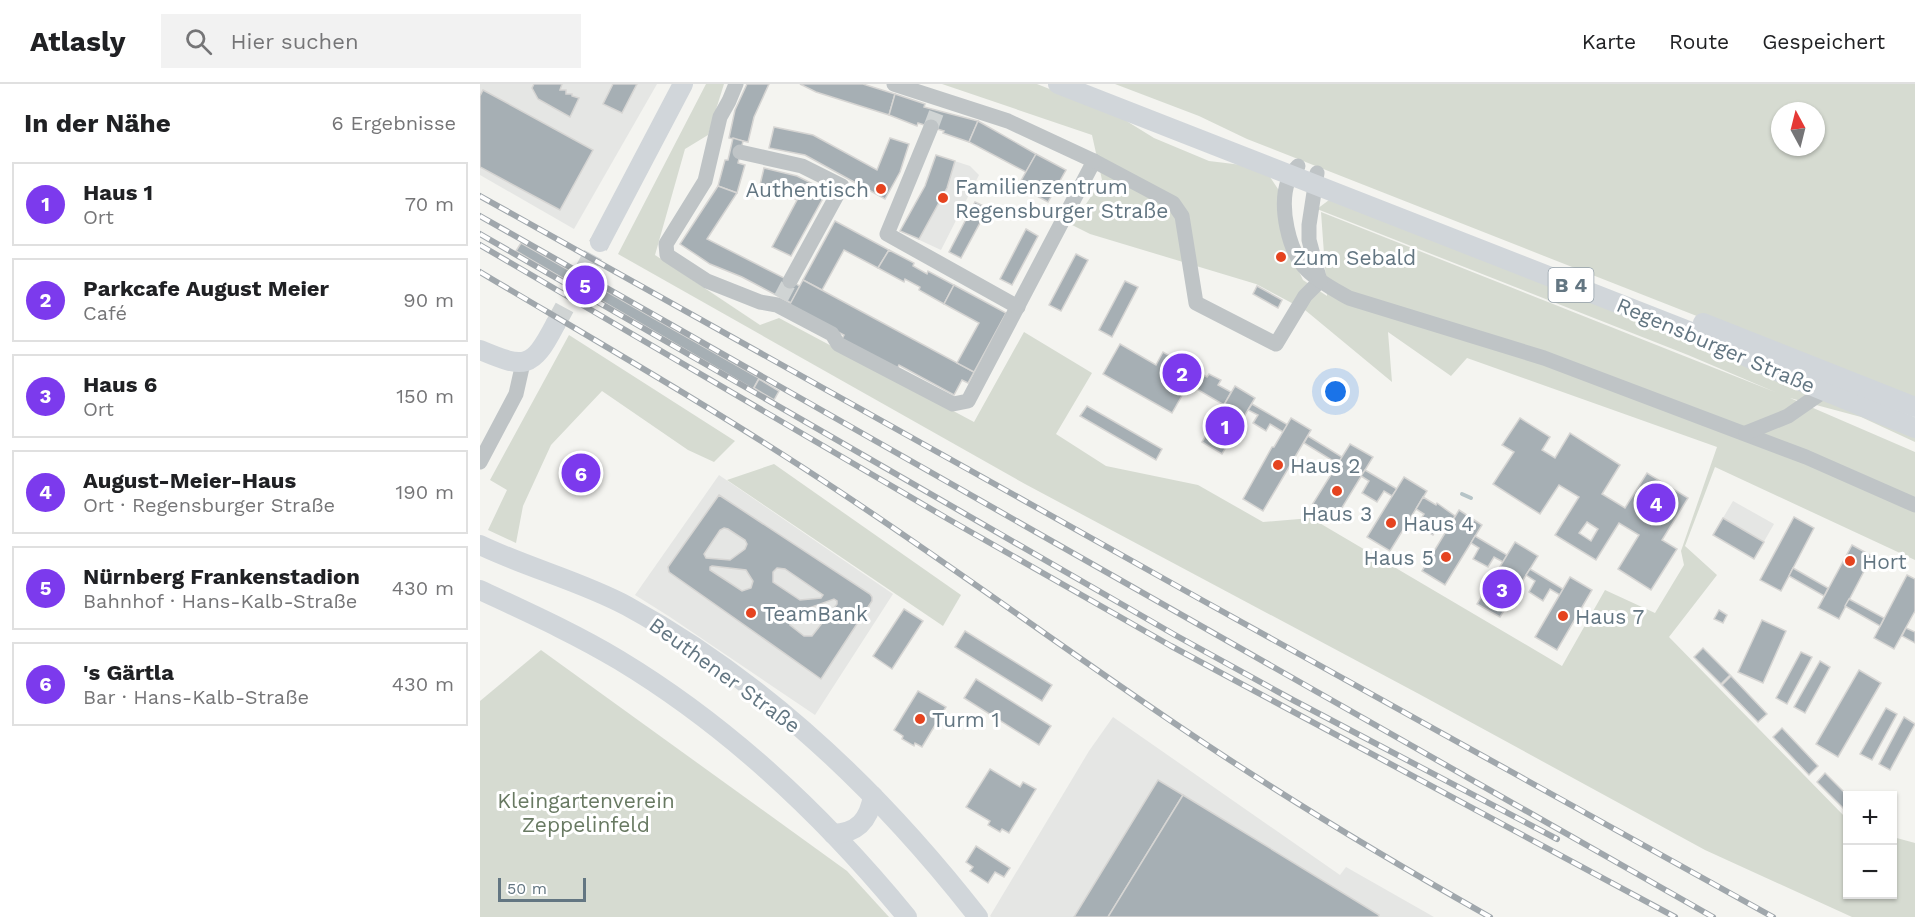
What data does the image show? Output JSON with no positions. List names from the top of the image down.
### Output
{
  "streets": {
    "main road": ["B 4", "Regensburger Straße", "Beuthener Straße"]
  },
  "crossings": [
    ["B 4", "Regensburger Straße"]
  ],
  "parks": ["Kleingartenverein Zeppelinfeld"],
  "places": [
    "Authentisch",
    "Familienzentrum Regensburger Straße",
    "Zum Sebald",
    "Haus 2",
    "Haus 3",
    "Haus 4",
    "Haus 5",
    "Hort",
    "TeamBank",
    "Haus 7",
    "Turm 1"
  ],
  "scale_bar": "50 m",
  "north": "top",
  "page": {
    "header": "Atlasly",
    "search": "Hier suchen",
    "nav": ["Karte", "Route", "Gespeichert"],
    "heading": ["In der Nähe", "6 Ergebnisse"],
    "list": [
      {
        "mark": "1",
        "name": "Haus 1",
        "note": "Ort",
        "value": "70 m"
      },
      {
        "mark": "2",
        "name": "Parkcafe August Meier",
        "note": "Café",
        "value": "90 m"
      },
      {
        "mark": "3",
        "name": "Haus 6",
        "note": "Ort",
        "value": "150 m"
      },
      {
        "mark": "4",
        "name": "August-Meier-Haus",
        "note": "Ort · Regensburger Straße",
        "value": "190 m"
      },
      {
        "mark": "5",
        "name": "Nürnberg Frankenstadion",
        "note": "Bahnhof · Hans-Kalb-Straße",
        "value": "430 m"
      },
      {
        "mark": "6",
        "name": "'s Gärtla",
        "note": "Bar · Hans-Kalb-Straße",
        "value": "430 m"
      }
    ],
    "pins": [
      "5",
      "2",
      "1",
      "6",
      "4",
      "3"
    ],
    "map_buttons": ["+", "−"],
    "scale": "50 m"
  }
}
